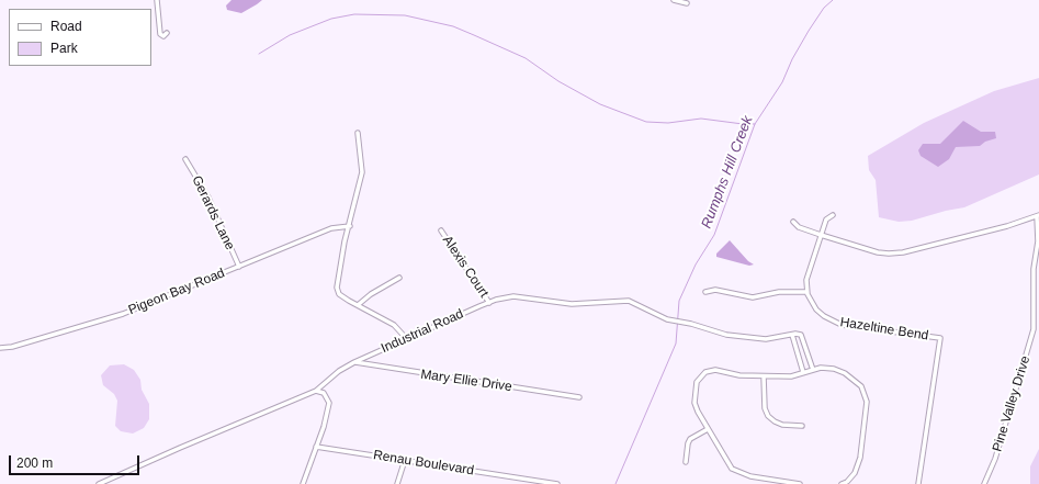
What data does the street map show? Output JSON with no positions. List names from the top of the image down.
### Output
{
  "streets": {
    "street": [
      "Gerards Lane",
      "Alexis Court",
      "Pigeon Bay Road",
      "Hazeltine Bend",
      "Industrial Road",
      "Mary Ellie Drive",
      "Pine Valley Drive",
      "Renau Boulevard"
    ]
  },
  "crossings": [
    ["Gerards Lane", "Pigeon Bay Road"],
    ["Alexis Court", "Industrial Road"],
    ["Industrial Road", "Mary Ellie Drive"]
  ],
  "water": ["Rumphs Hill Creek"],
  "legend": ["Road", "Park"],
  "scale_bar": "200 m"
}
